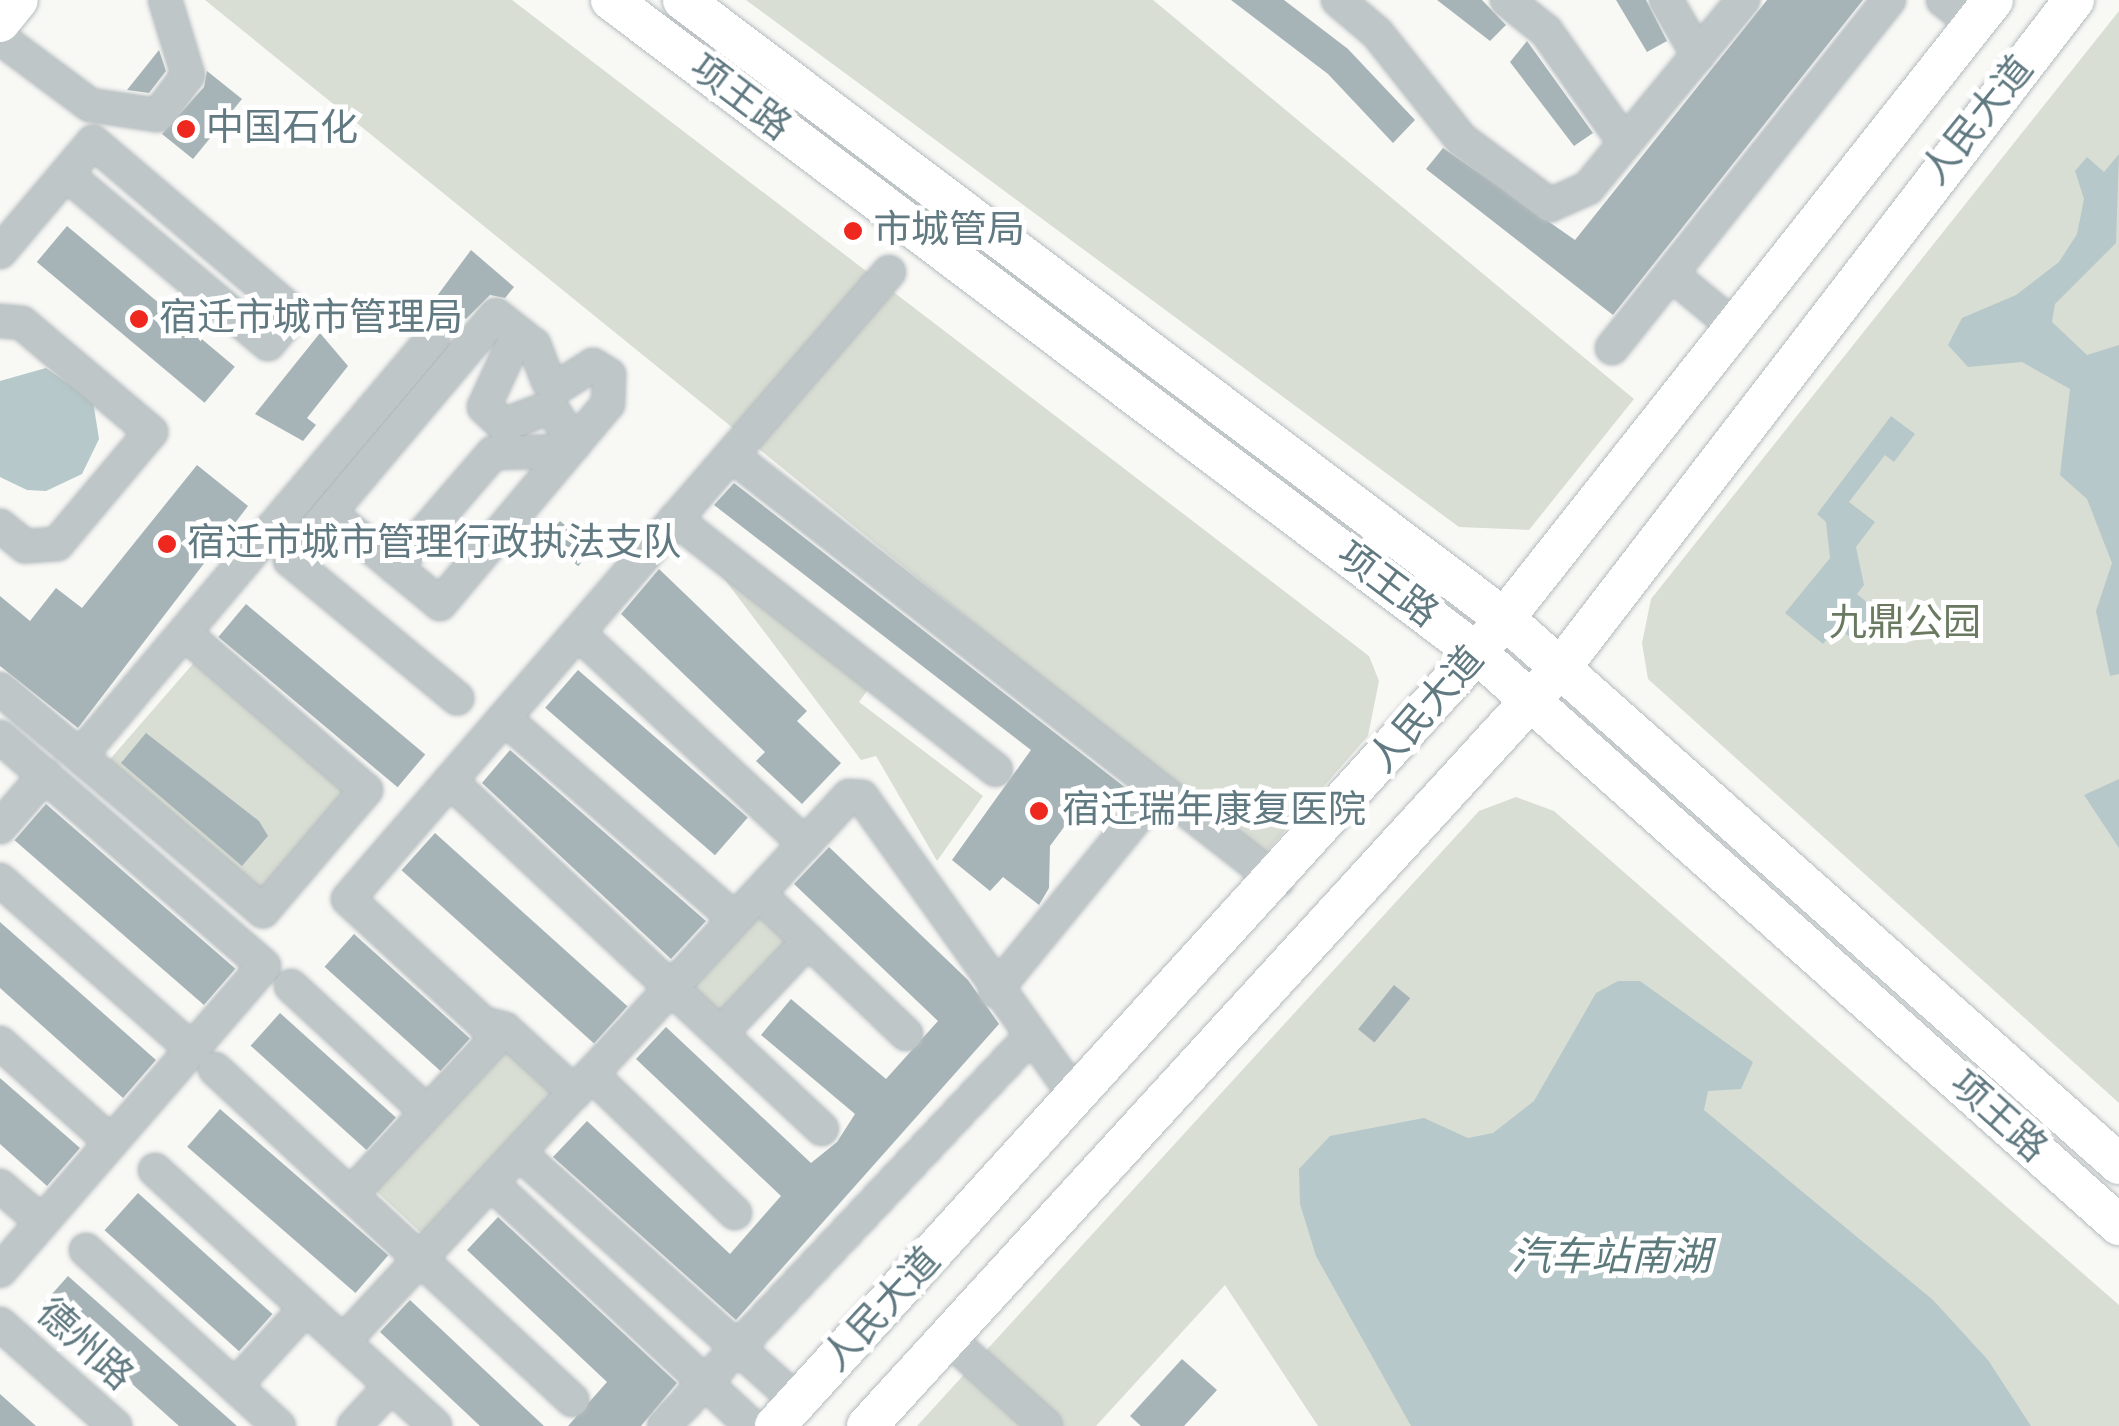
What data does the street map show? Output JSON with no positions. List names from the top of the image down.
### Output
{
  "streets": {
    "main road": ["项王路", "人民大道"],
    "street": ["德州路"]
  },
  "crossings": [
    ["项王路", "人民大道"]
  ],
  "water": ["汽车站南湖"],
  "parks": ["九鼎公园"],
  "places": [
    "中国石化",
    "市城管局",
    "宿迁市城市管理局",
    "宿迁市城市管理行政执法支队",
    "宿迁瑞年康复医院"
  ]
}
